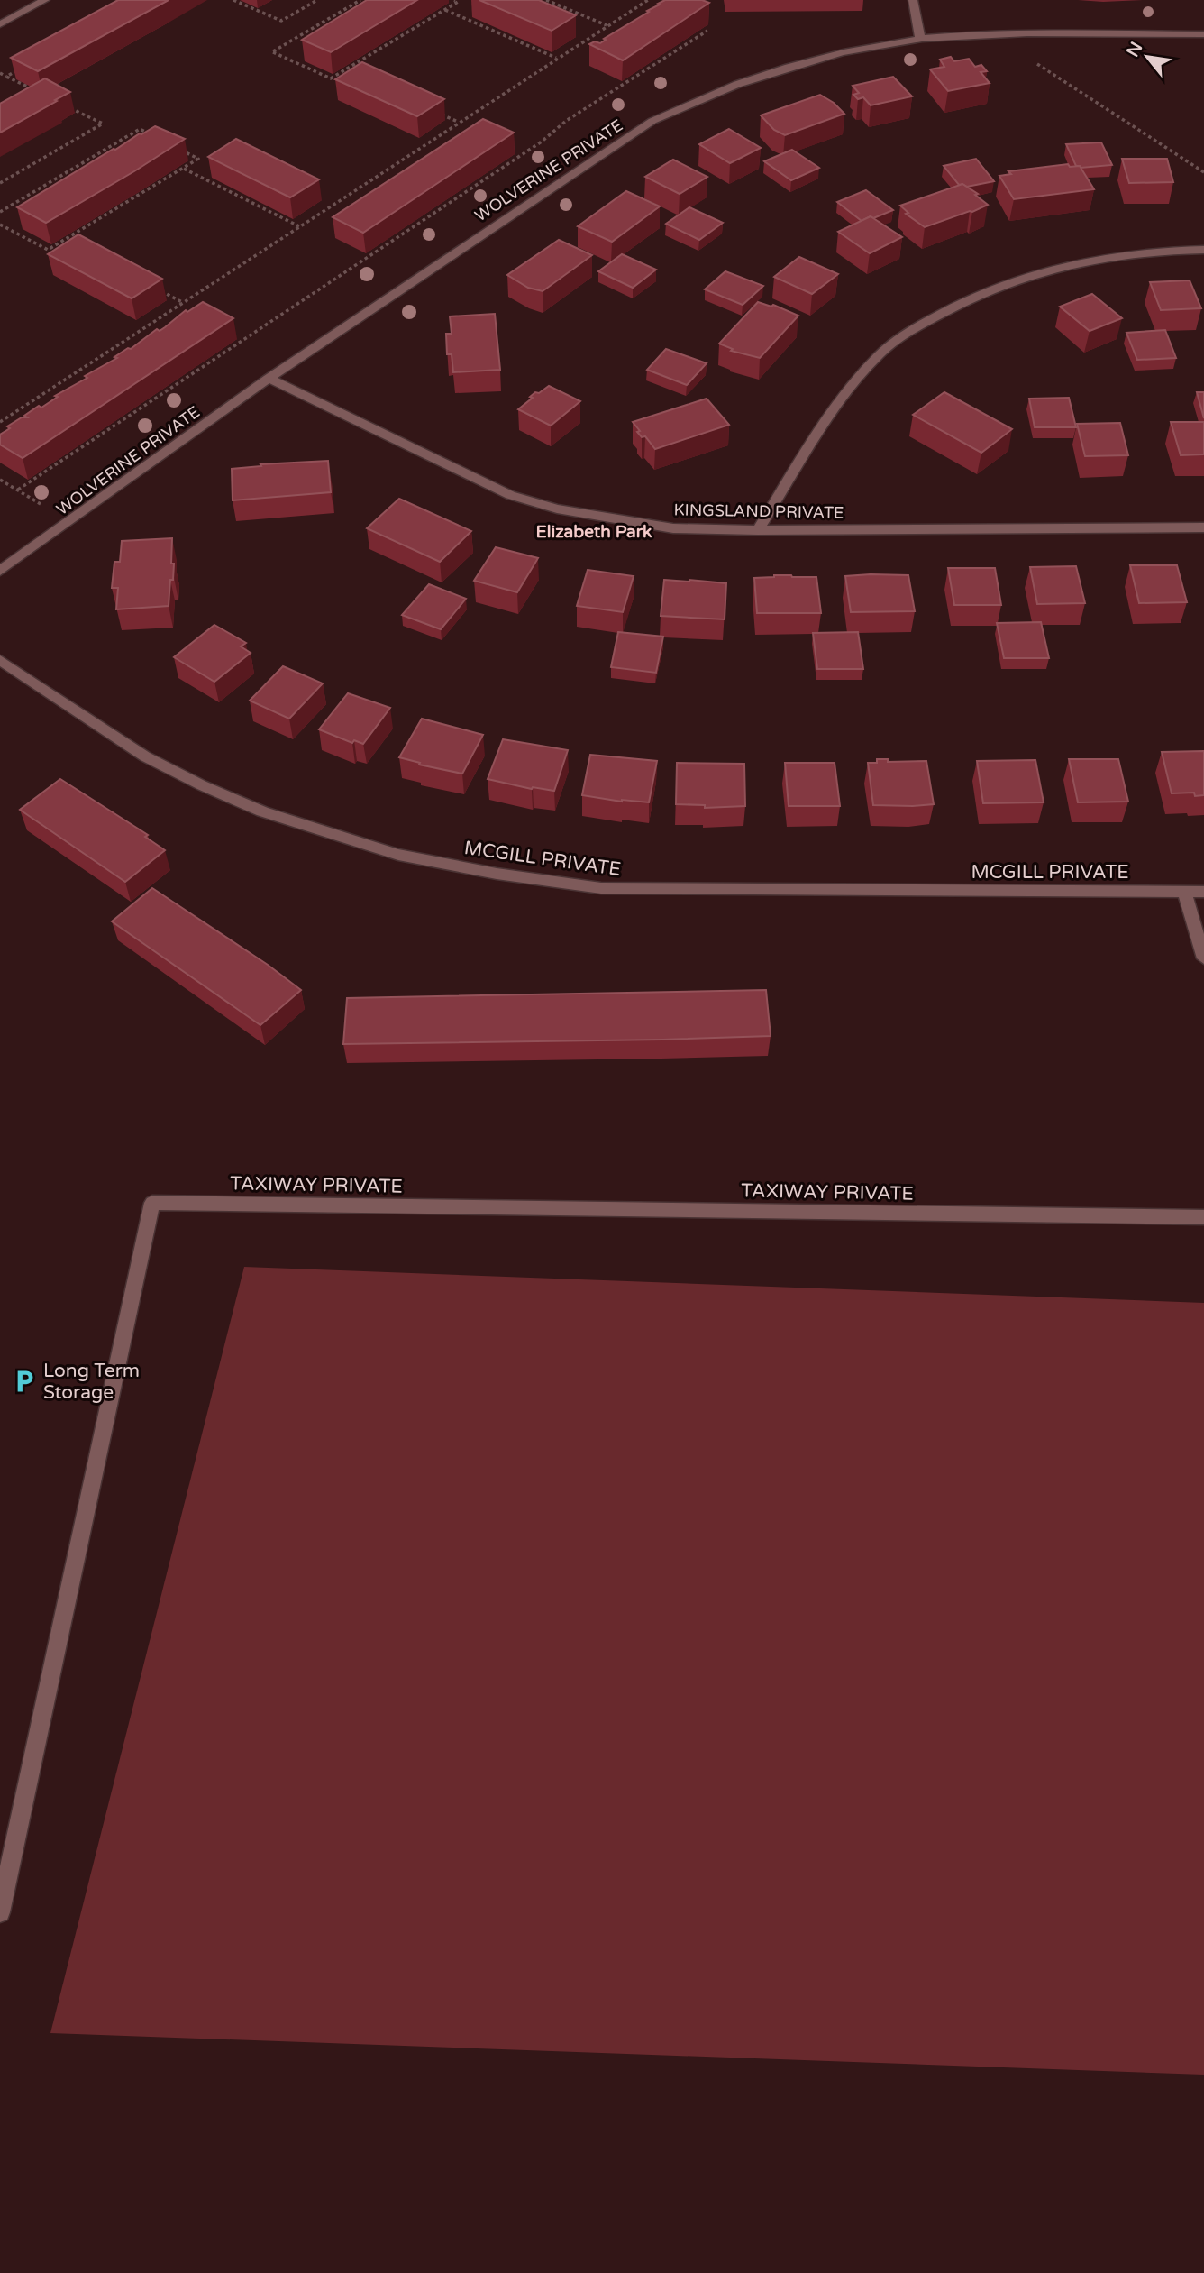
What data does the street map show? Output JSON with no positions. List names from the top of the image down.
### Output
{
  "streets": {
    "street": [
      "WOLVERINE PRIVATE",
      "KINGSLAND PRIVATE",
      "MCGILL PRIVATE",
      "TAXIWAY PRIVATE"
    ]
  },
  "crossings": [
    ["WOLVERINE PRIVATE", "KINGSLAND PRIVATE"]
  ],
  "districts": ["Elizabeth Park"],
  "places": {
    "parking": ["Long Term Storage"]
  },
  "north": "top left"
}
